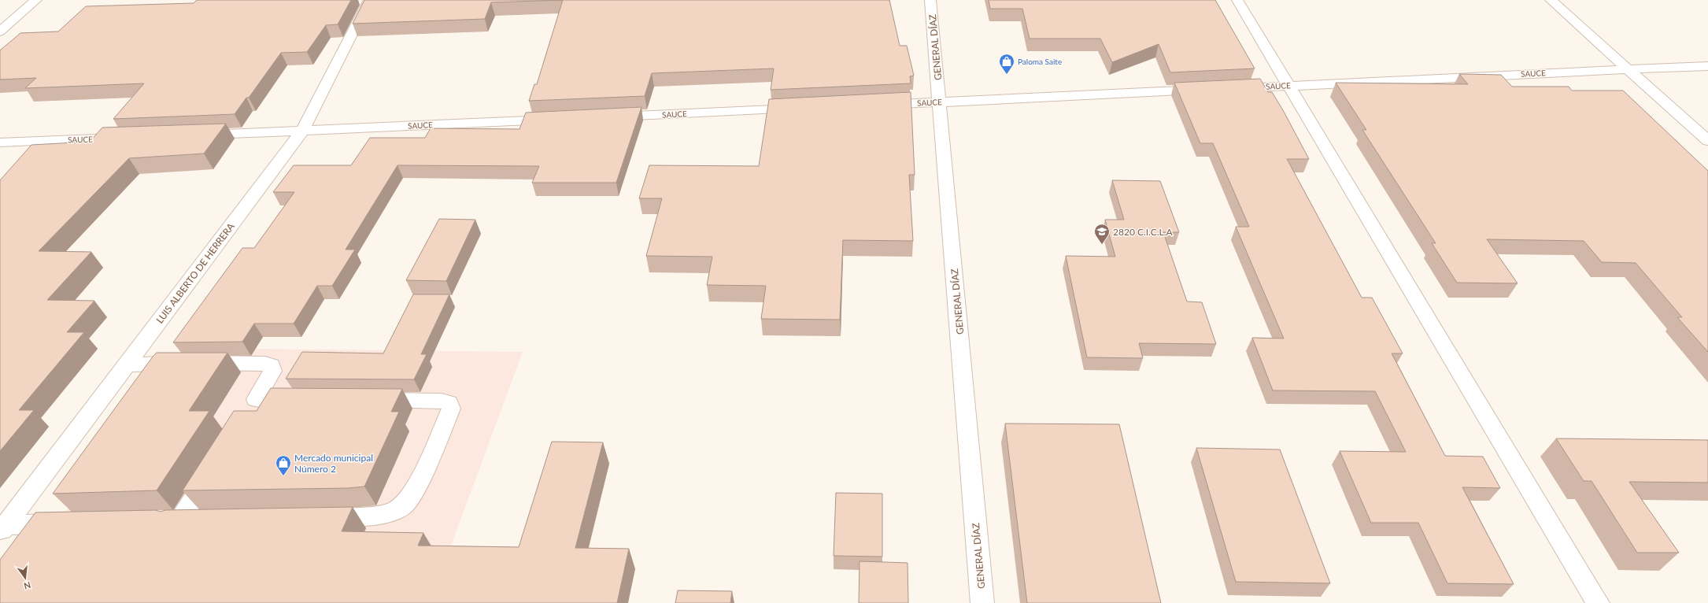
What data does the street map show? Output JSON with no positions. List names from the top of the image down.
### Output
{
  "streets": {
    "street": ["GENERAL DÍAZ", "SAUCE", "LUIS ALBERTO DE HERRERA"]
  },
  "crossings": [
    ["GENERAL DÍAZ", "SAUCE"],
    ["SAUCE", "LUIS ALBERTO DE HERRERA"]
  ],
  "places": {
    "shop": ["Paloma Saite", "Mercado municipal Número 2"],
    "school or university": ["2820 C.I.C.L.A"]
  },
  "north": "bottom"
}
